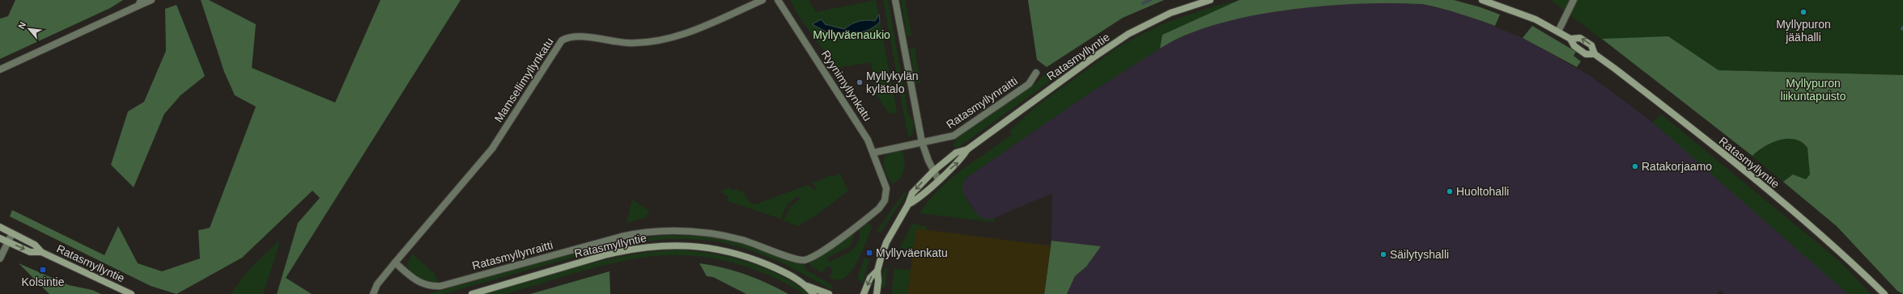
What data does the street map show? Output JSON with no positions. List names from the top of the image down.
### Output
{
  "streets": {
    "street": [
      "Ratasmyllyntie",
      "Mamsellimyllynkatu",
      "Ryynimyllynkatu",
      "Ratasmyllynraitti"
    ]
  },
  "crossings": [
    ["Mamsellimyllynkatu", "Ratasmyllynraitti"],
    ["Ryynimyllynkatu", "Ratasmyllynraitti"]
  ],
  "parks": ["Myllyväenaukio", "Myllypuron liikuntapuisto"],
  "places": {
    "other": [
      "Myllypuron jäähalli",
      "Myllykylän kylätalo",
      "Ratakorjaamo",
      "Huoltohalli",
      "Säilytyshalli"
    ],
    "transit": ["Myllyväenkatu", "Kolsintie"]
  },
  "north": "top left"
}
